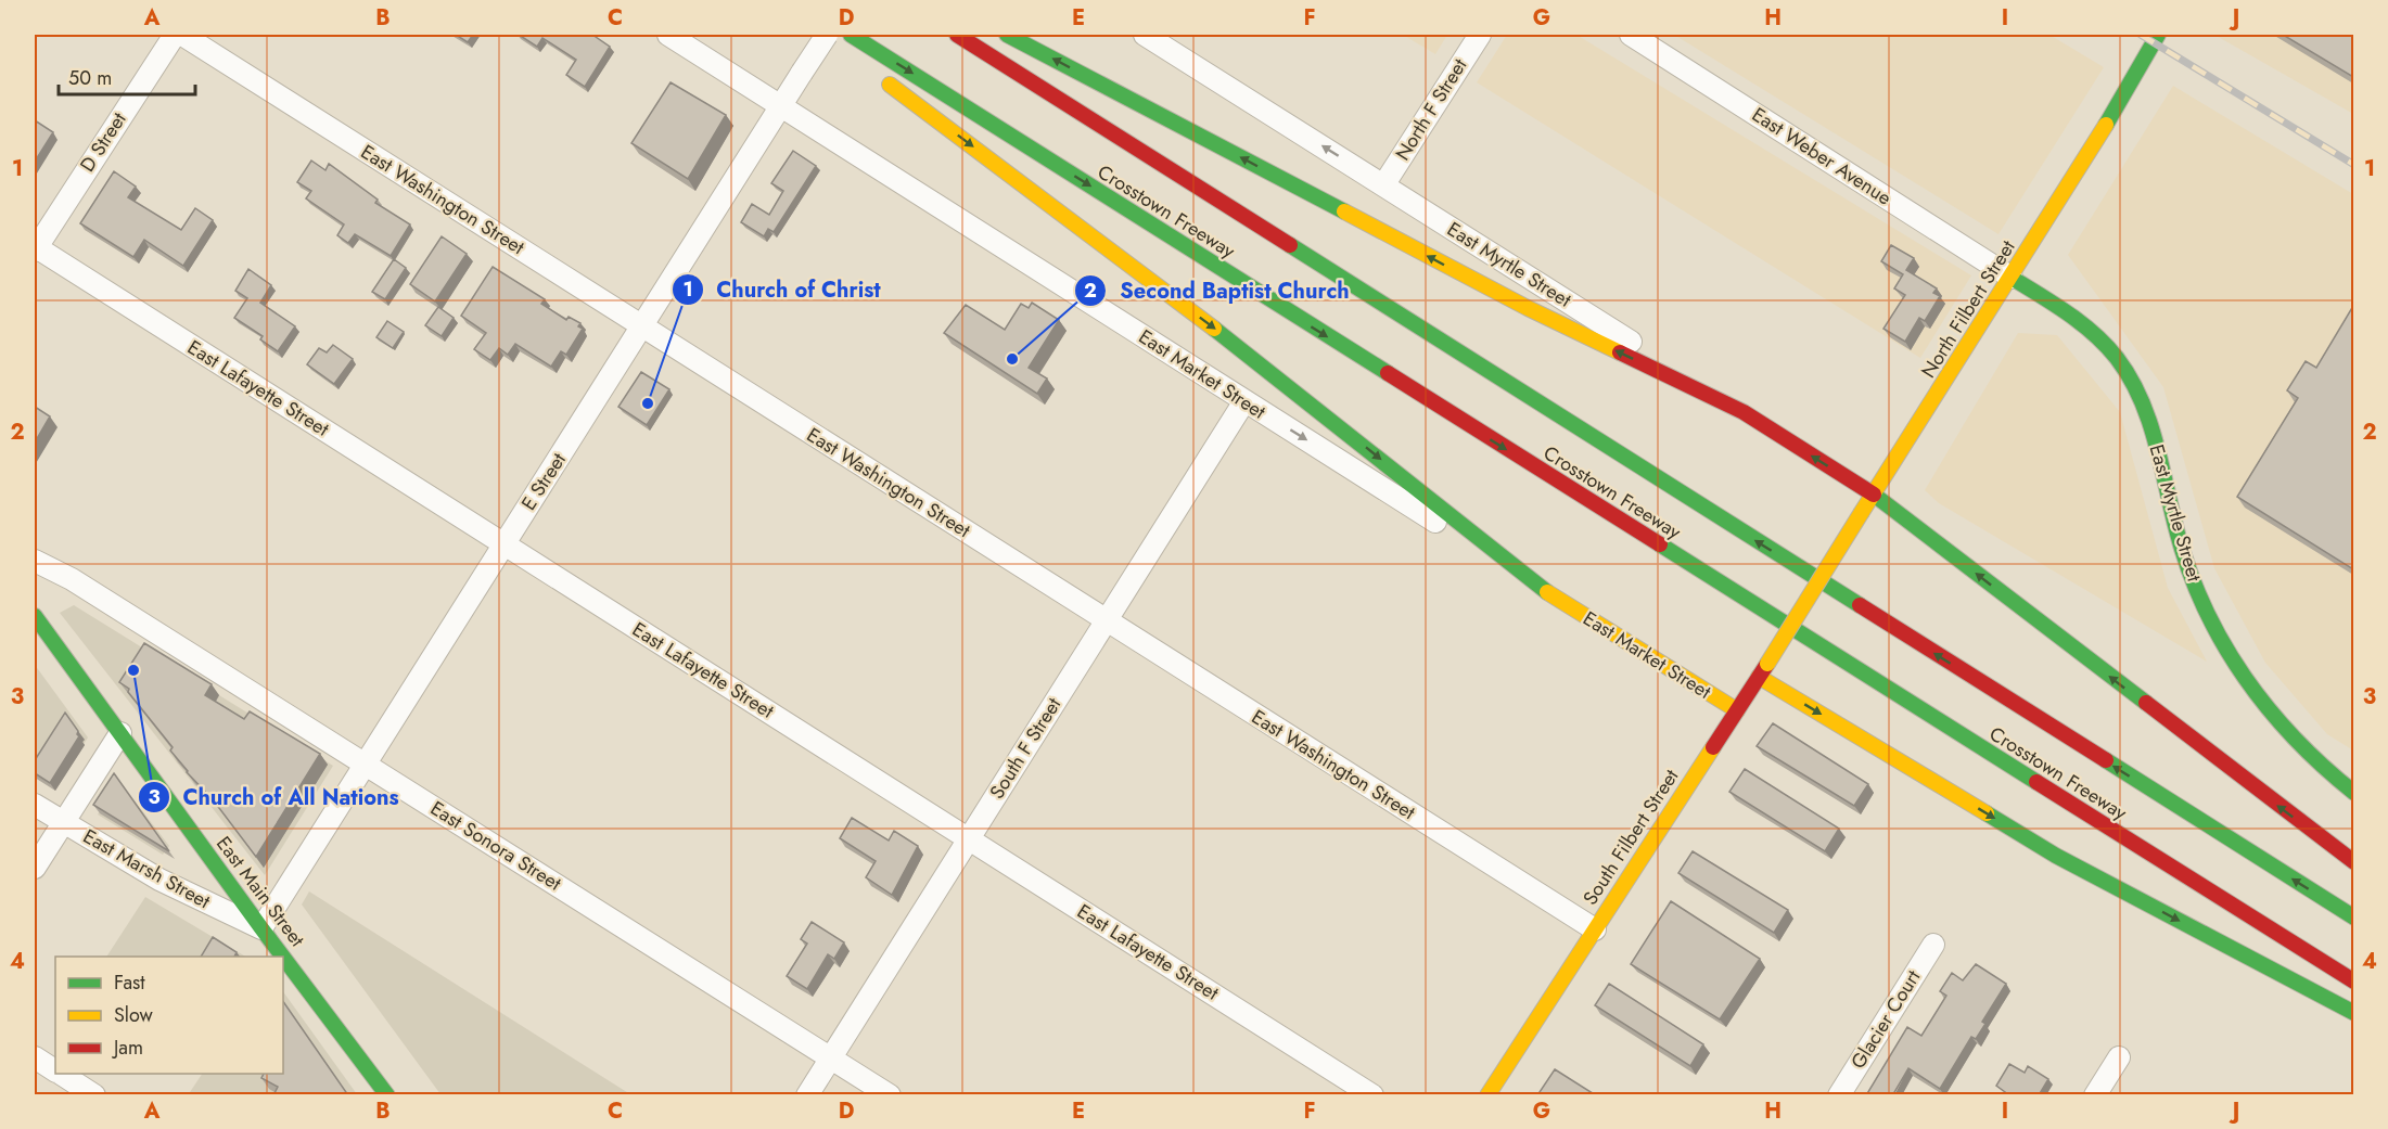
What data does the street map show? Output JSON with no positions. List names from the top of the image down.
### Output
{
  "streets": {
    "main road": [
      "Crosstown Freeway",
      "East Myrtle Street",
      "North Filbert Street",
      "East Market Street",
      "South Filbert Street",
      "East Main Street"
    ],
    "street": [
      "North F Street",
      "D Street",
      "East Weber Avenue",
      "East Washington Street",
      "East Lafayette Street",
      "E Street",
      "South F Street",
      "East Sonora Street",
      "East Marsh Street",
      "Glacier Court"
    ]
  },
  "crossings": [
    ["North F Street", "East Myrtle Street"],
    ["D Street", "East Lafayette Street"],
    ["East Weber Avenue", "East Myrtle Street"],
    ["East Weber Avenue", "North Filbert Street"],
    ["East Washington Street", "E Street"],
    ["East Washington Street", "South F Street"],
    ["East Washington Street", "South Filbert Street"],
    ["East Myrtle Street", "North Filbert Street"],
    ["North Filbert Street", "South Filbert Street"],
    ["East Market Street", "E Street"],
    ["East Market Street", "South F Street"],
    ["East Market Street", "South Filbert Street"],
    ["East Lafayette Street", "E Street"],
    ["East Lafayette Street", "South F Street"],
    ["E Street", "East Sonora Street"],
    ["E Street", "East Marsh Street"],
    ["E Street", "East Main Street"],
    ["South F Street", "East Sonora Street"],
    ["East Marsh Street", "East Main Street"]
  ],
  "one_way": ["East Myrtle Street"],
  "places": ["Second Baptist Church", "Church of Christ", "Church of All Nations"],
  "legend": ["Fast", "Slow", "Jam"],
  "scale_bar": "50 m",
  "grid": {
    "columns": [
      "A",
      "B",
      "C",
      "D",
      "E",
      "F",
      "G",
      "H",
      "I",
      "J"
    ],
    "rows": [
      "1",
      "2",
      "3",
      "4"
    ]
  }
}
